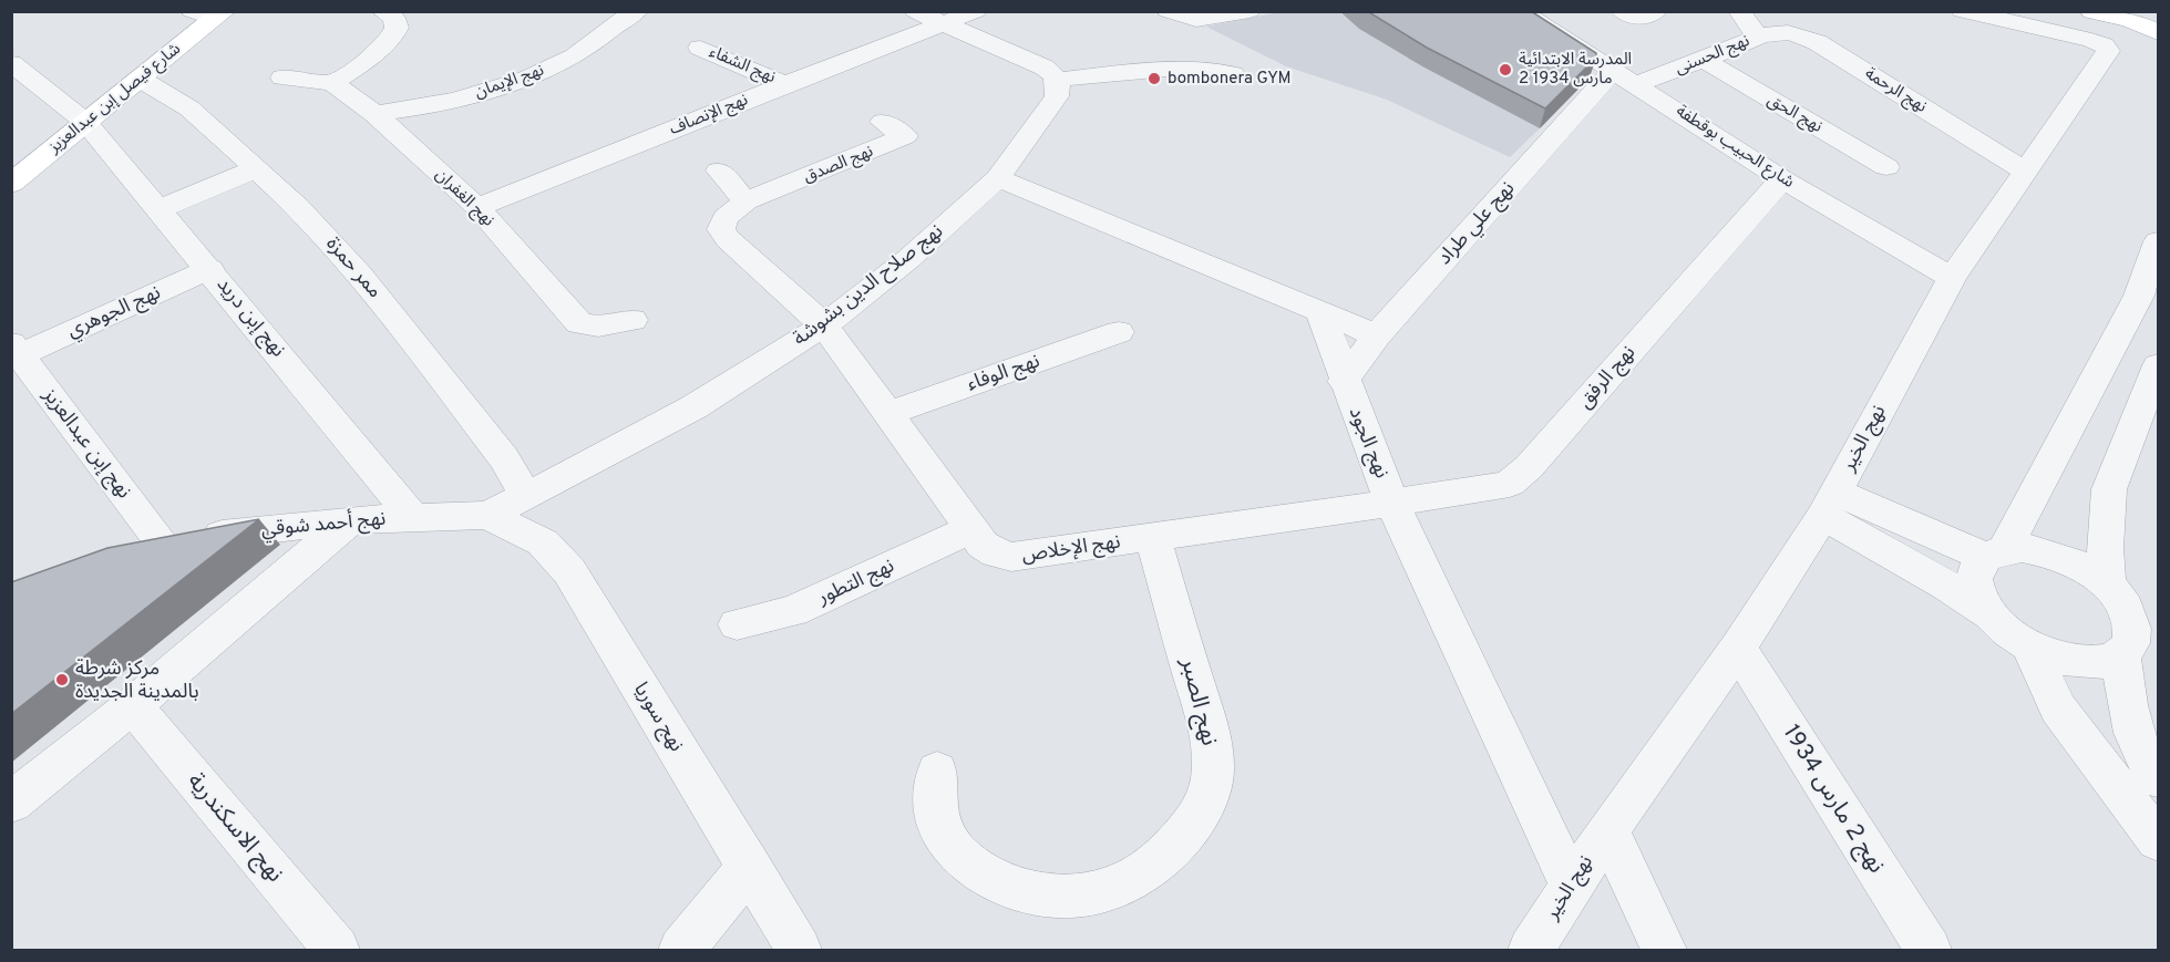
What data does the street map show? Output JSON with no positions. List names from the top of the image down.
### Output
{
  "streets": {
    "main road": ["شارع فيصل إبن عبدالعزيز"],
    "street": [
      "نهج الحسنى",
      "نهج الشفاء",
      "نهج الإيمان",
      "نهج الرحمة",
      "نهج الحق",
      "نهج الإنصاف",
      "شارع الحبيب بوقطفة",
      "نهج الصدق",
      "نهج الغفران",
      "نهج علي طراد",
      "ممر حمزة",
      "نهج صلاح الدين بشوشة",
      "نهج الجوهري",
      "نهج إبن دريد",
      "نهج الوفاء",
      "نهج الرفق",
      "نهج الخير",
      "نهج الجود",
      "نهج إبن عبدالعزيز",
      "نهج أحمد شوقي",
      "نهج الإخلاص",
      "نهج التطور",
      "نهج الصبر",
      "نهج سوريا",
      "نهج 2 مارس 1934",
      "نهج الاسكندرية"
    ]
  },
  "crossings": [
    ["نهج الحسنى", "نهج الرحمة"],
    ["نهج الحسنى", "نهج الحق"],
    ["نهج الحسنى", "شارع الحبيب بوقطفة"],
    ["نهج الشفاء", "نهج الإنصاف"],
    ["نهج الإيمان", "نهج الغفران"],
    ["نهج الرحمة", "نهج الخير"],
    ["شارع فيصل إبن عبدالعزيز", "ممر حمزة"],
    ["شارع فيصل إبن عبدالعزيز", "نهج إبن دريد"],
    ["نهج الإنصاف", "نهج الغفران"],
    ["شارع الحبيب بوقطفة", "نهج علي طراد"],
    ["شارع الحبيب بوقطفة", "نهج الرفق"],
    ["شارع الحبيب بوقطفة", "نهج الخير"],
    ["نهج الصدق", "نهج صلاح الدين بشوشة"],
    ["نهج الصدق", "نهج الإخلاص"],
    ["نهج علي طراد", "نهج الجود"],
    ["ممر حمزة", "نهج صلاح الدين بشوشة"],
    ["نهج صلاح الدين بشوشة", "نهج أحمد شوقي"],
    ["نهج صلاح الدين بشوشة", "نهج الإخلاص"],
    ["نهج صلاح الدين بشوشة", "نهج سوريا"],
    ["نهج الجوهري", "نهج إبن دريد"],
    ["نهج الجوهري", "نهج إبن عبدالعزيز"],
    ["نهج إبن دريد", "نهج أحمد شوقي"],
    ["نهج الوفاء", "نهج الإخلاص"],
    ["نهج الرفق", "نهج الجود"],
    ["نهج الرفق", "نهج الإخلاص"],
    ["نهج الخير", "نهج الجود"],
    ["نهج الخير", "نهج 2 مارس 1934"],
    ["نهج الجود", "نهج الإخلاص"],
    ["نهج إبن عبدالعزيز", "نهج أحمد شوقي"],
    ["نهج أحمد شوقي", "نهج سوريا"],
    ["نهج الإخلاص", "نهج التطور"],
    ["نهج الإخلاص", "نهج الصبر"]
  ],
  "places": ["المدرسة الابتدائية 2 مارس 1934", "bombonera GYM", "مركز شرطة بالمدينة الجديدة"]
}
